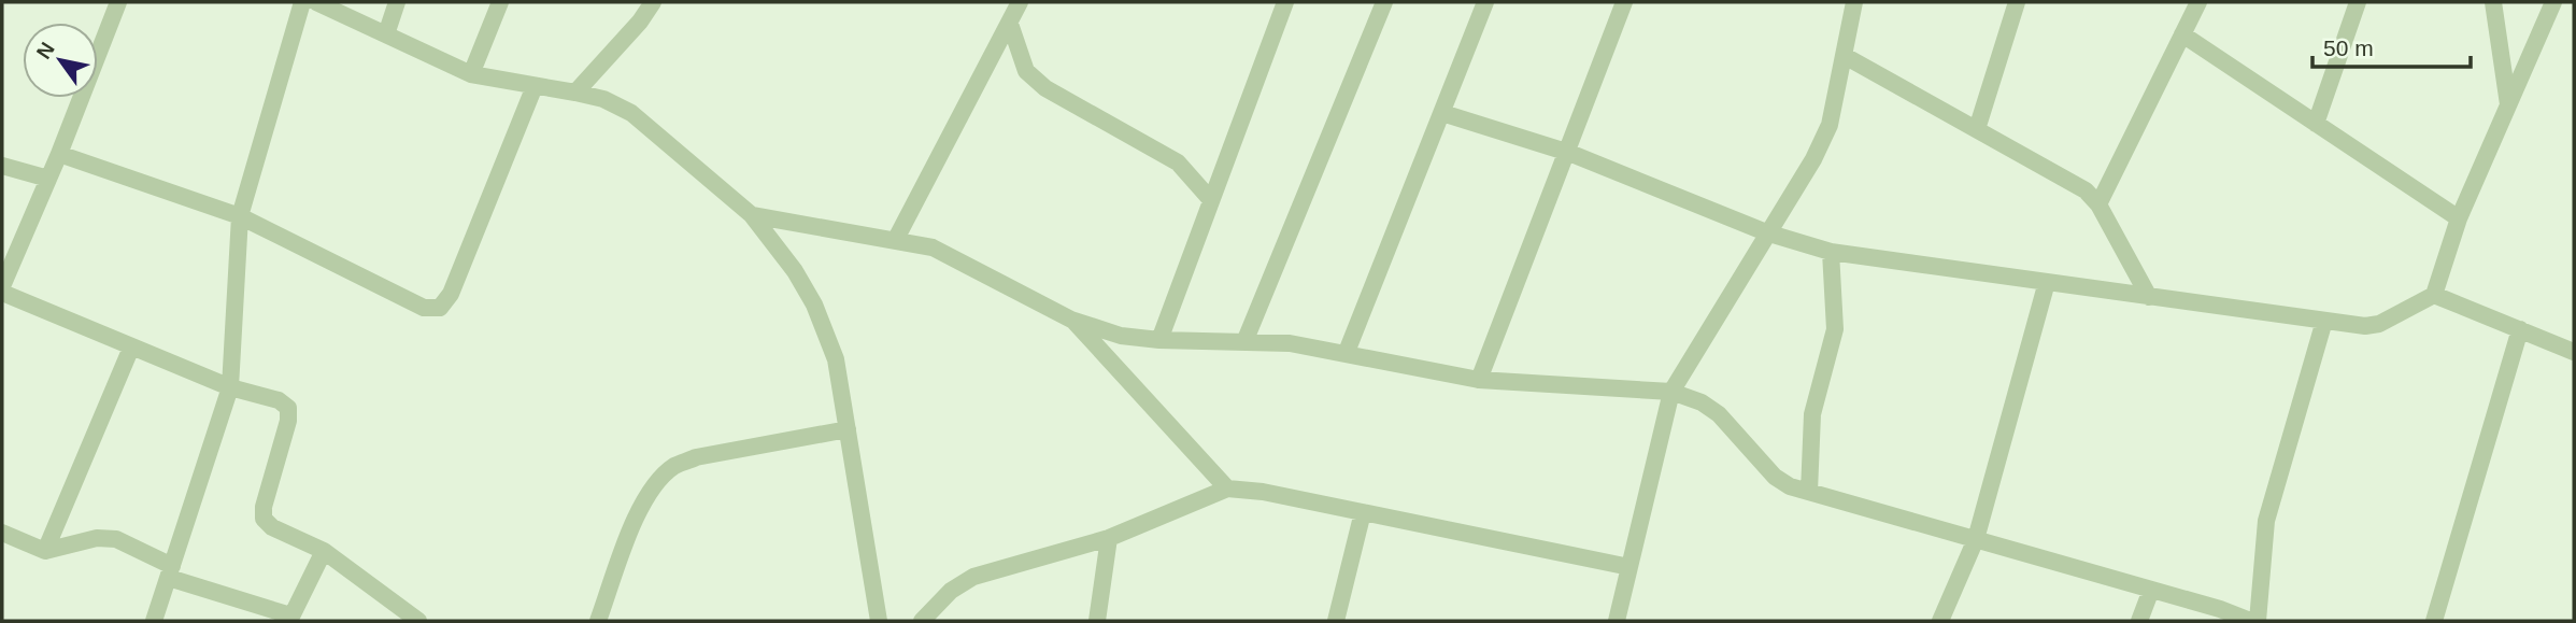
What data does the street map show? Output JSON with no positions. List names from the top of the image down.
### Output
{
  "scale_bar": "50 m",
  "north": "top left"
}
